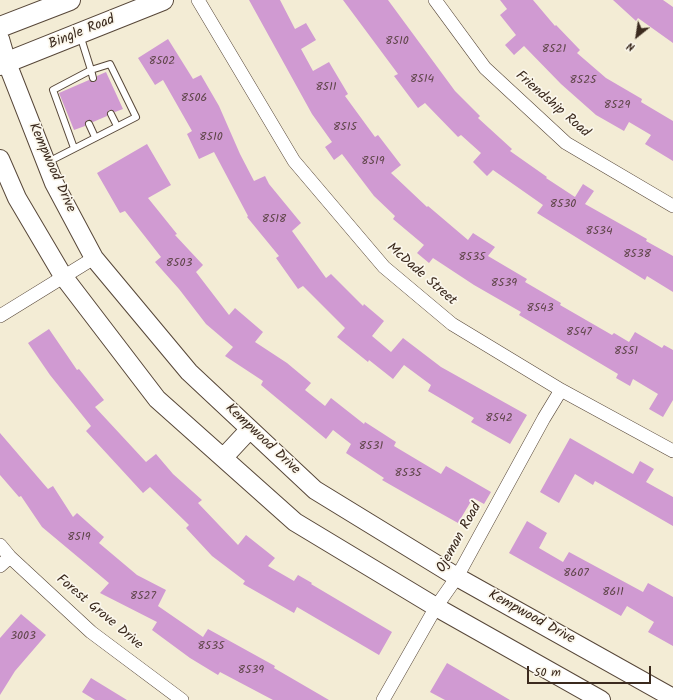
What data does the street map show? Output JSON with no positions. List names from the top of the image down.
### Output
{
  "streets": {
    "main road": ["Bingle Road", "Kempwood Drive"],
    "street": [
      "Friendship Road",
      "McDade Street",
      "Ojeman Road",
      "Forest Grove Drive"
    ]
  },
  "crossings": [
    ["Bingle Road", "Kempwood Drive"],
    ["Kempwood Drive", "Ojeman Road"],
    ["McDade Street", "Ojeman Road"]
  ],
  "house_numbers": [
    "8510",
    "8521",
    "8502",
    "8514",
    "8525",
    "8511",
    "8506",
    "8529",
    "8515",
    "8510",
    "8519",
    "8530",
    "8518",
    "8534",
    "8538",
    "8535",
    "8503",
    "8539",
    "8543",
    "8547",
    "8551",
    "8542",
    "8531",
    "8535",
    "8519",
    "8607",
    "8611",
    "8527",
    "3003",
    "8535",
    "8539"
  ],
  "scale_bar": "50 m",
  "north": "bottom left"
}
